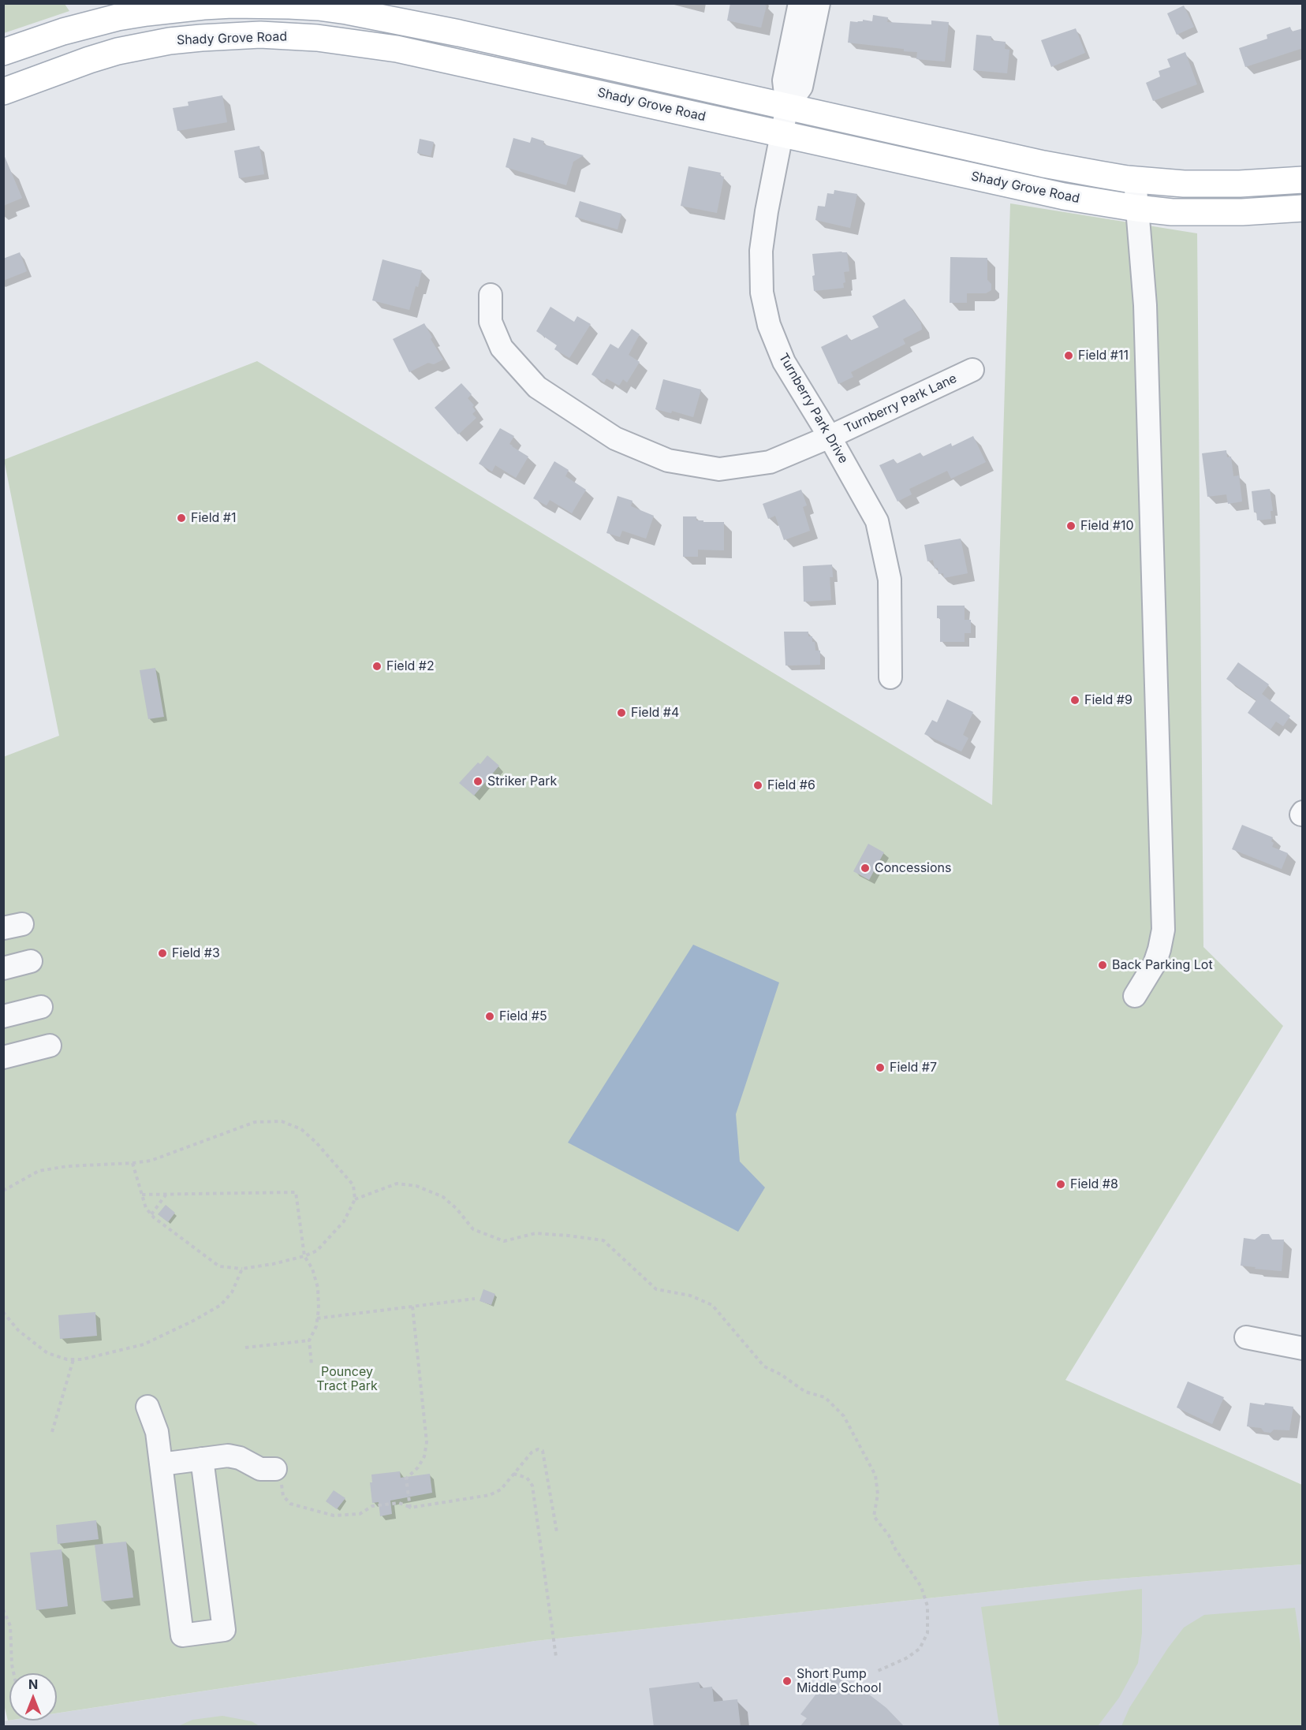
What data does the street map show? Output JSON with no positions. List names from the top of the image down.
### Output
{
  "streets": {
    "main road": ["Shady Grove Road"],
    "street": ["Turnberry Park Lane", "Turnberry Park Drive"]
  },
  "crossings": [
    ["Shady Grove Road", "Turnberry Park Drive"],
    ["Turnberry Park Lane", "Turnberry Park Drive"]
  ],
  "parks": ["Pouncey Tract Park"],
  "places": [
    "Field #11",
    "Field #1",
    "Field #10",
    "Field #2",
    "Field #9",
    "Field #4",
    "Striker Park",
    "Field #6",
    "Concessions",
    "Field #3",
    "Back Parking Lot",
    "Field #5",
    "Field #7",
    "Field #8",
    "Short Pump Middle School"
  ],
  "north": "top"
}
